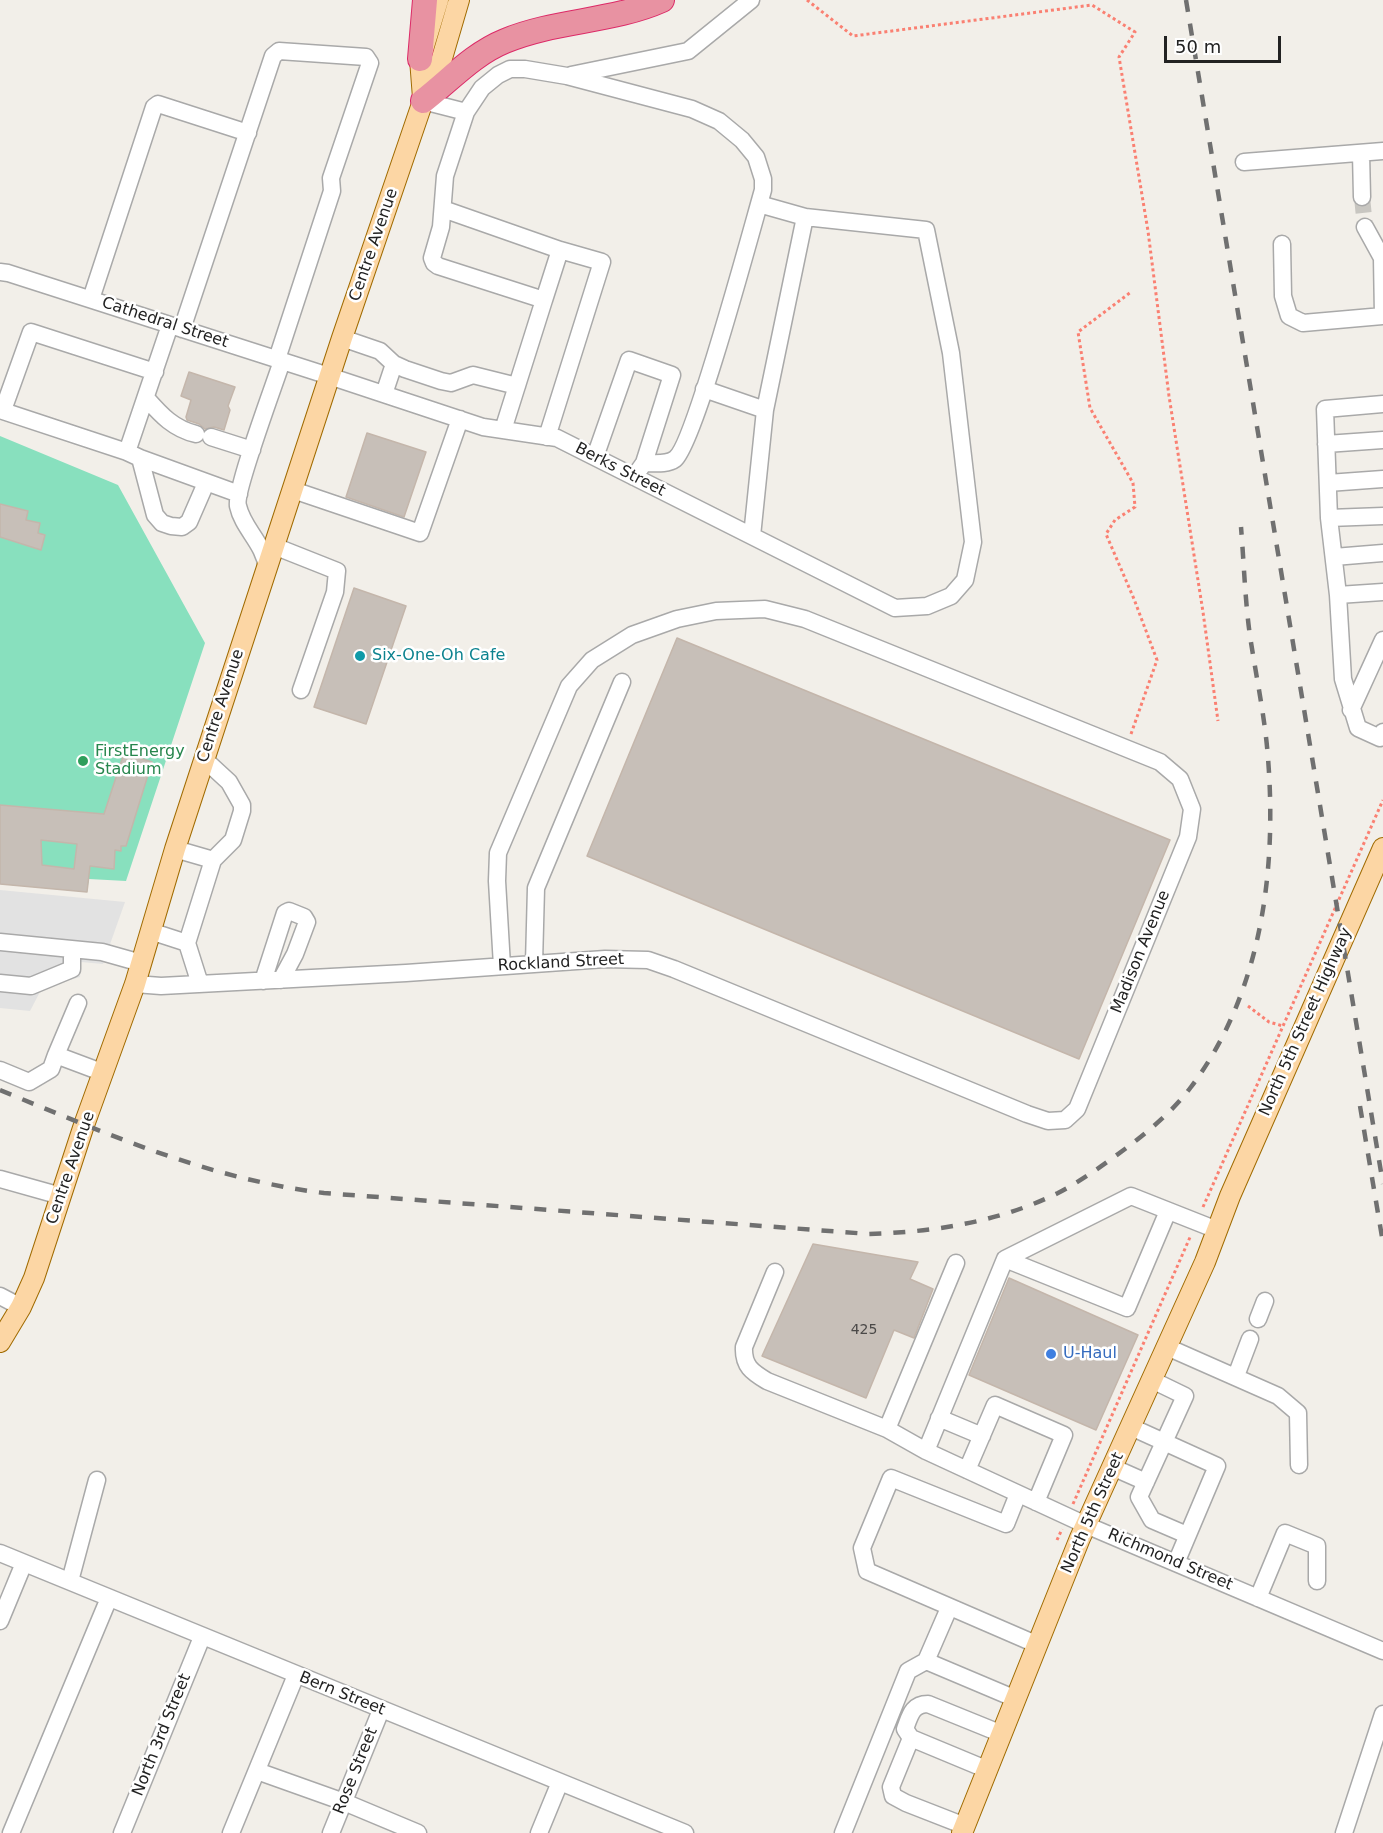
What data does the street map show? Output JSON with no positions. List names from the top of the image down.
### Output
{
  "streets": {
    "main road": ["Centre Avenue", "North 5th Street Highway", "North 5th Street"],
    "street": [
      "Cathedral Street",
      "Berks Street",
      "Madison Avenue",
      "Rockland Street",
      "Richmond Street",
      "Bern Street",
      "North 3rd Street",
      "Rose Street"
    ]
  },
  "crossings": [
    ["Centre Avenue", "Cathedral Street"],
    ["Centre Avenue", "Berks Street"],
    ["Centre Avenue", "Rockland Street"],
    ["Cathedral Street", "Berks Street"],
    ["Madison Avenue", "Rockland Street"],
    ["North 5th Street Highway", "North 5th Street"],
    ["North 5th Street", "Richmond Street"],
    ["Bern Street", "North 3rd Street"],
    ["Bern Street", "Rose Street"]
  ],
  "places": ["Six-One-Oh Cafe", "FirstEnergy Stadium", "U-Haul"],
  "house_numbers": ["425"],
  "scale_bar": "50 m"
}
